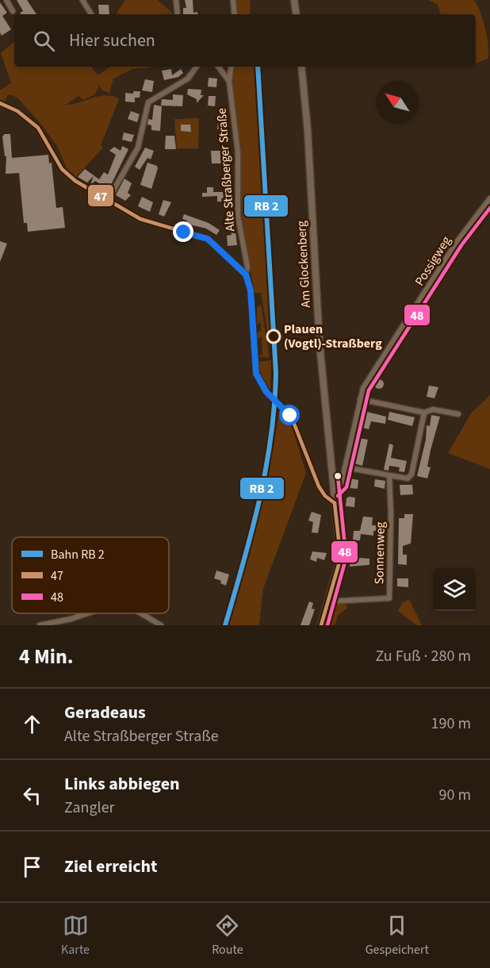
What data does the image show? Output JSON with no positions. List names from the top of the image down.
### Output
{
  "streets": {
    "main road": ["Am Glockenberg"],
    "street": ["Alte Straßberger Straße", "Possigweg", "Sonnenweg"]
  },
  "crossings": [
    ["Alte Straßberger Straße", "Am Glockenberg"],
    ["Possigweg", "Am Glockenberg"],
    ["Am Glockenberg", "Sonnenweg"]
  ],
  "places": ["Plauen (Vogtl)-Straßberg"],
  "lines": ["transit line 47", "transit line 48"],
  "legend": ["Bahn RB 2", "47", "48"],
  "north": "top left",
  "page": {
    "search": "Hier suchen",
    "heading": ["4 Min.", "Zu Fuß · 280 m"],
    "list": [
      ["Geradeaus", "Alte Straßberger Straße", "190 m"],
      ["Links abbiegen", "Zangler", "90 m"],
      "Ziel erreicht"
    ],
    "nav": ["Karte", "Route", "Gespeichert"]
  }
}
